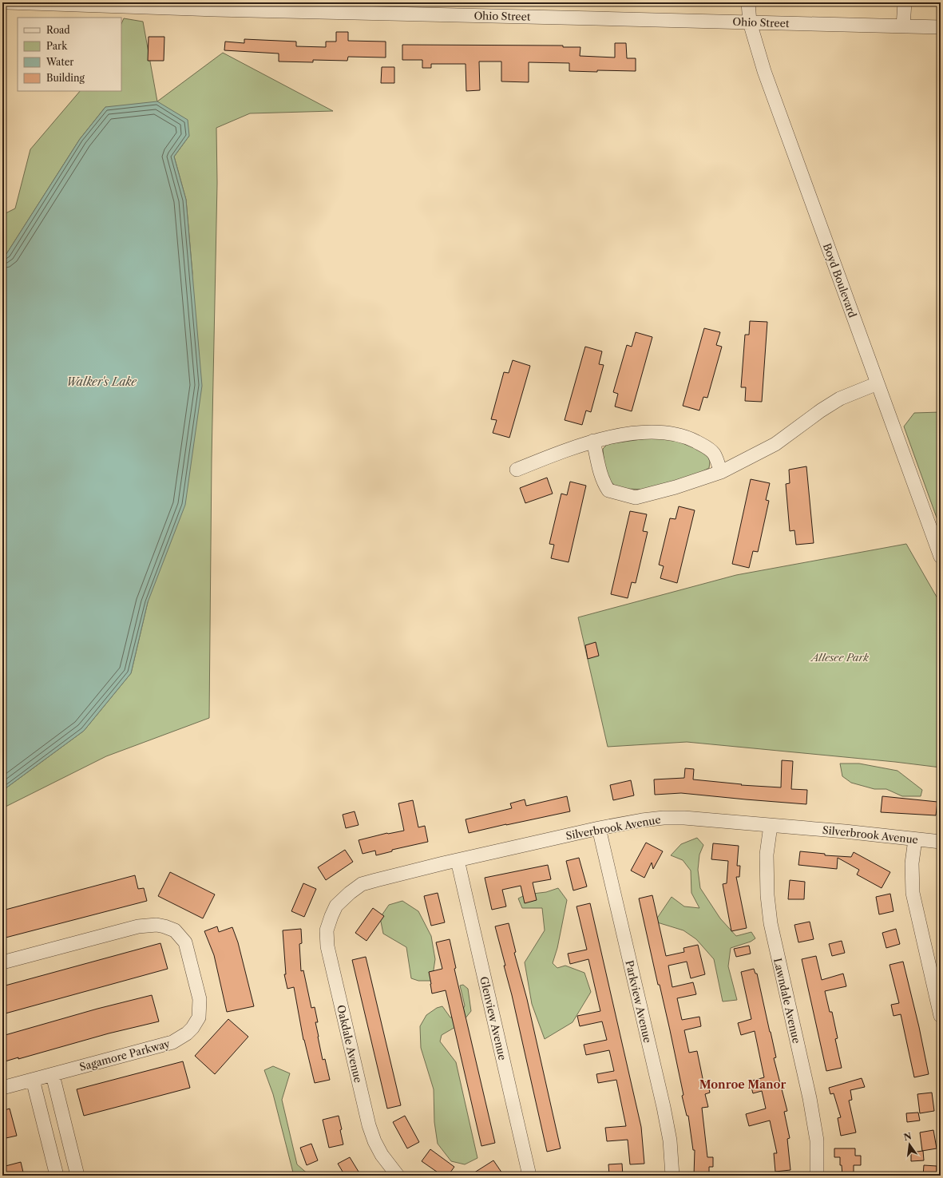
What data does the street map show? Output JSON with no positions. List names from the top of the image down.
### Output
{
  "streets": {
    "street": [
      "Ohio Street",
      "Boyd Boulevard",
      "Silverbrook Avenue",
      "Lawndale Avenue",
      "Parkview Avenue",
      "Glenview Avenue",
      "Oakdale Avenue",
      "Sagamore Parkway"
    ]
  },
  "crossings": [
    ["Ohio Street", "Boyd Boulevard"],
    ["Silverbrook Avenue", "Lawndale Avenue"],
    ["Silverbrook Avenue", "Parkview Avenue"],
    ["Silverbrook Avenue", "Glenview Avenue"],
    ["Silverbrook Avenue", "Oakdale Avenue"]
  ],
  "districts": ["Monroe Manor"],
  "water": ["Walker's Lake"],
  "parks": ["Allesee Park"],
  "legend": [
    "Road",
    "Park",
    "Water",
    "Building"
  ],
  "north": "top"
}
